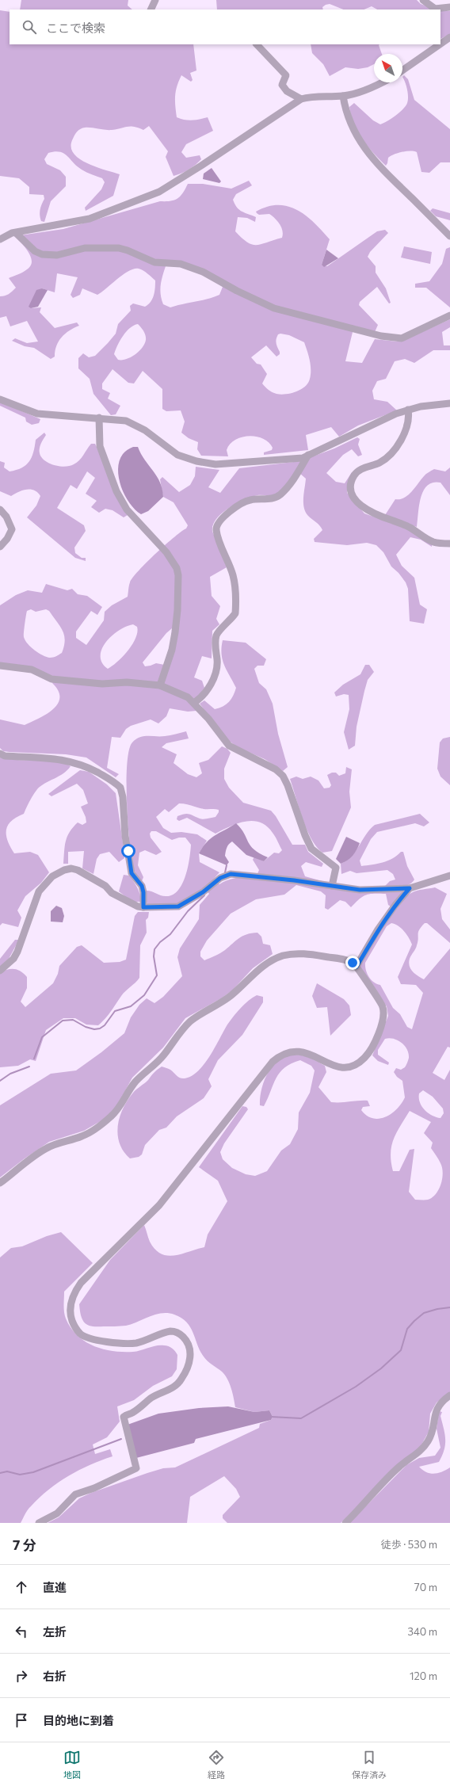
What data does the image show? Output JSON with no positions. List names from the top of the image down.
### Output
{
  "north": "top left",
  "page": {
    "search": "ここで検索",
    "heading": ["7 分", "徒歩 · 530 m"],
    "list": [
      ["直進", "70 m"],
      ["左折", "340 m"],
      ["右折", "120 m"],
      "目的地に到着"
    ],
    "nav": ["地図", "経路", "保存済み"]
  }
}
